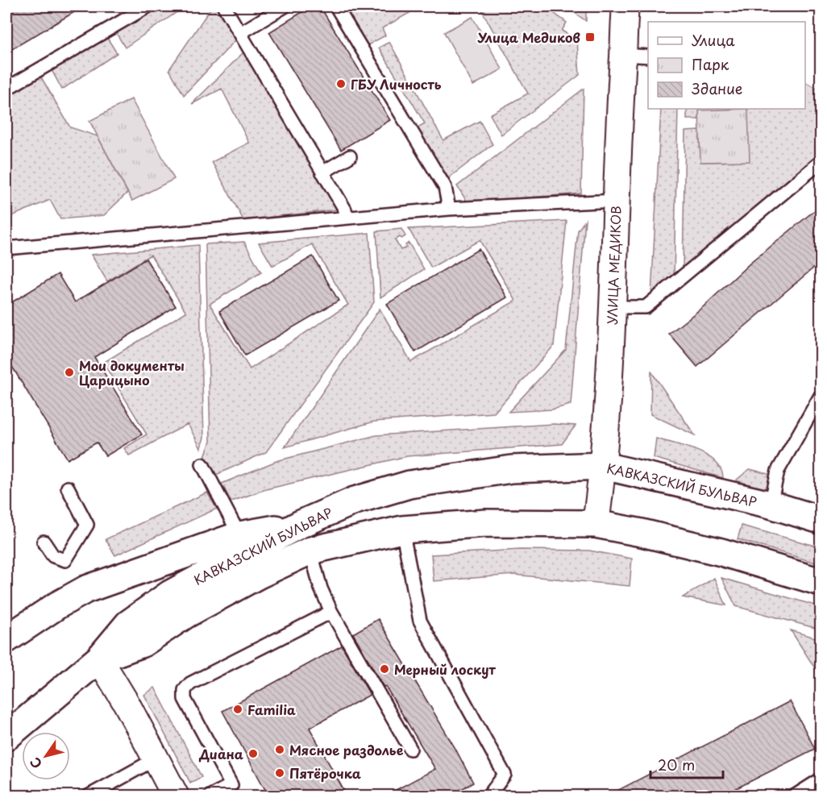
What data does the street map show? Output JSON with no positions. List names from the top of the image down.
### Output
{
  "streets": {
    "main road": ["КАВКАЗСКИЙ БУЛЬВАР"],
    "street": ["УЛИЦА МЕДИКОВ"]
  },
  "crossings": [
    ["УЛИЦА МЕДИКОВ", "КАВКАЗСКИЙ БУЛЬВАР"]
  ],
  "places": {
    "transit": ["Улица Медиков"],
    "other": [
      "ГБУ Личность",
      "Мои документы Царицыно",
      "Мерный лоскут",
      "Familia",
      "Мясное раздолье",
      "Диана",
      "Пятёрочка"
    ]
  },
  "legend": ["Улица", "Парк", "Здание"],
  "scale_bar": "20 m",
  "north": "bottom left"
}
